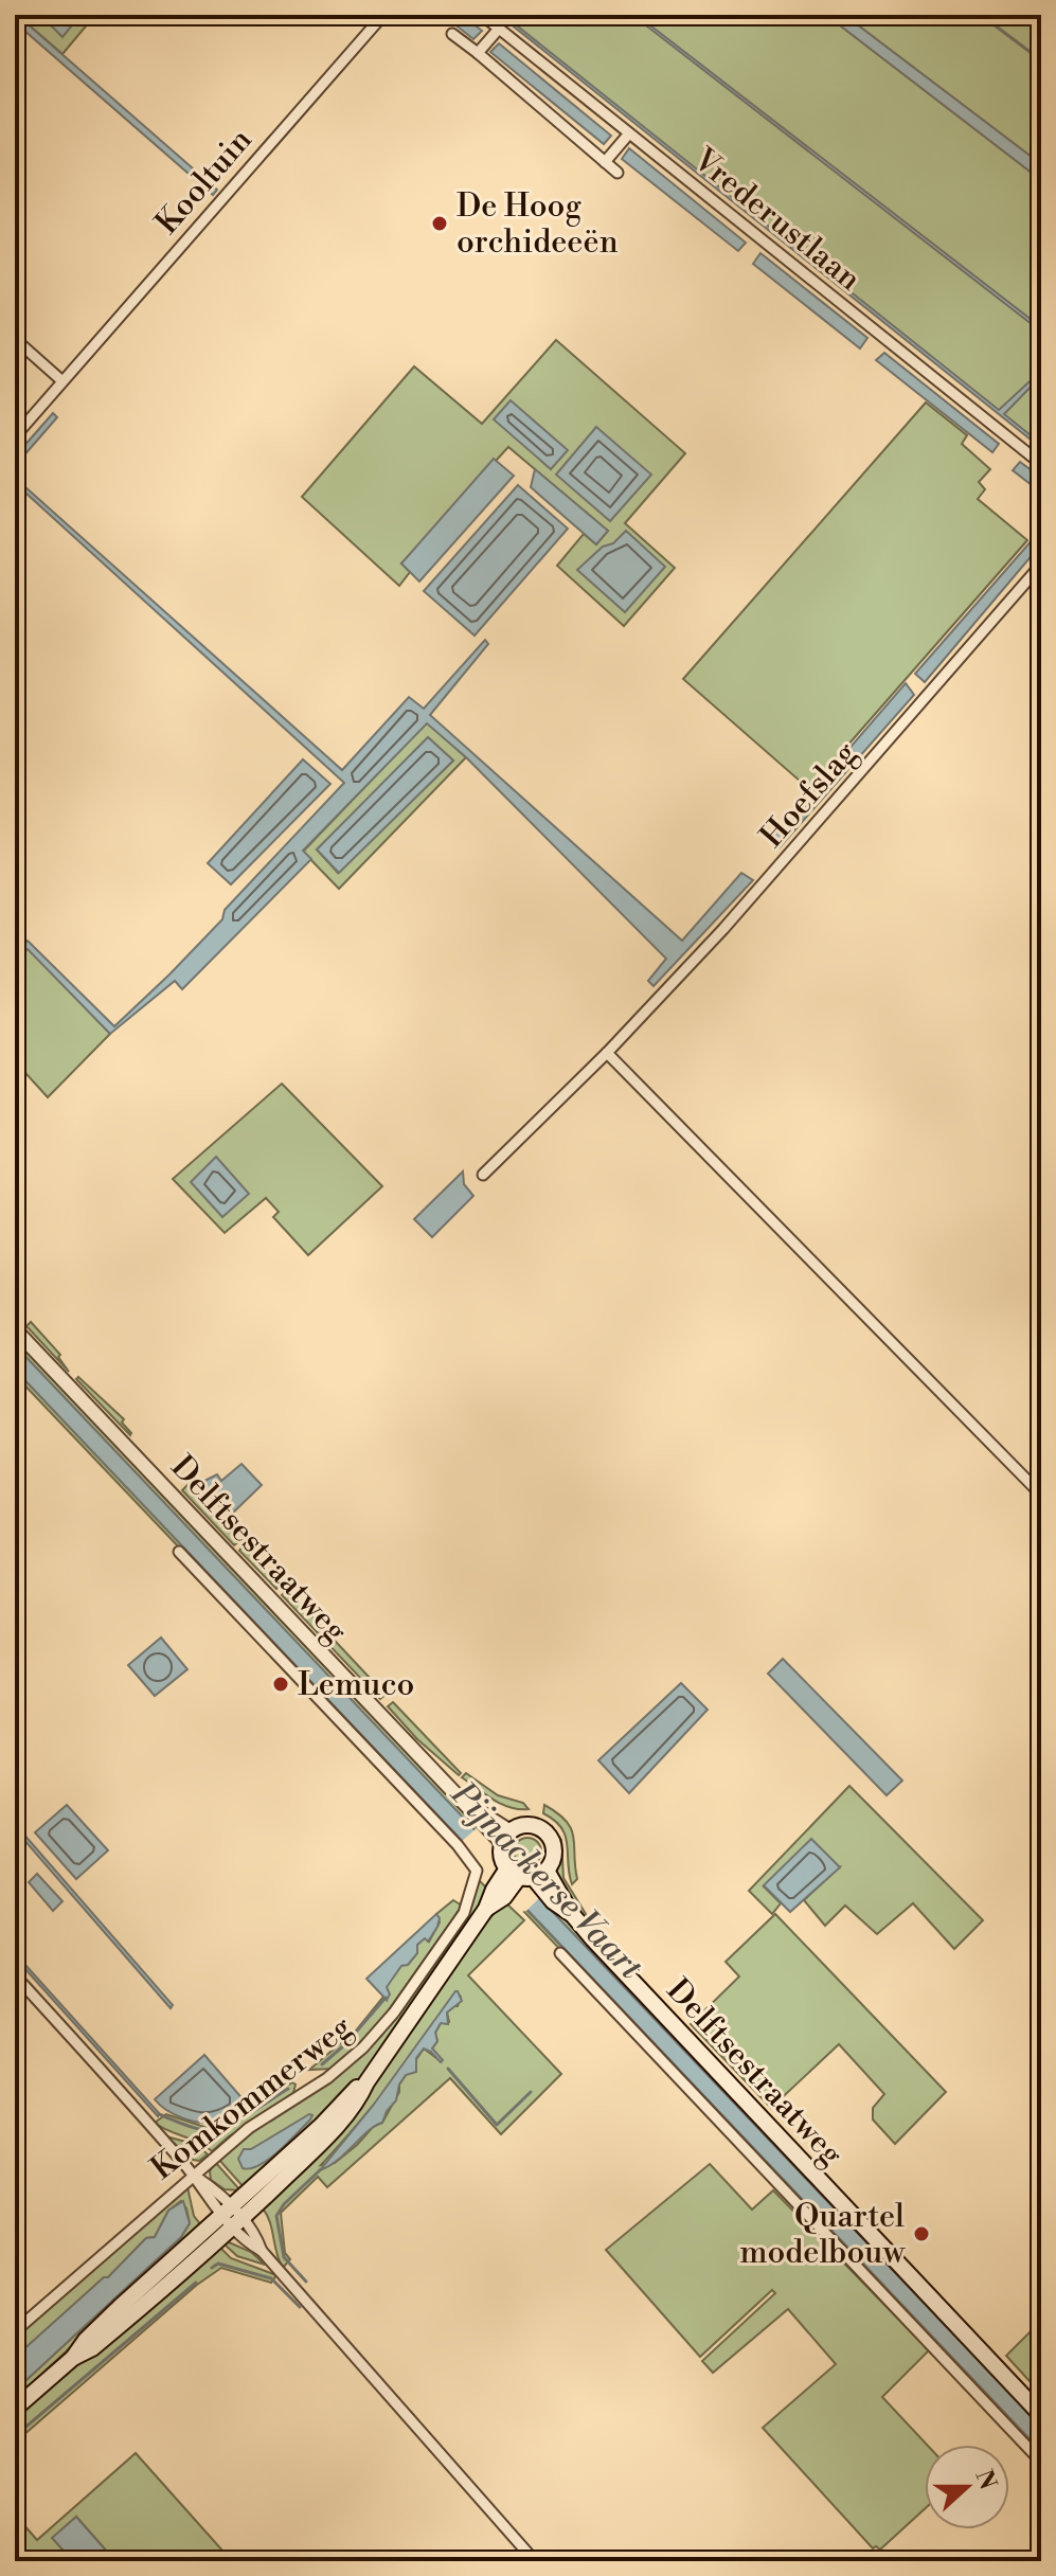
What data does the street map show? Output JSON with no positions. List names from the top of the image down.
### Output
{
  "streets": {
    "main road": ["Delftsestraatweg", "Komkommerweg"],
    "street": ["Kooltuin", "Vrederustlaan", "Hoefslag"]
  },
  "crossings": [
    ["Delftsestraatweg", "Komkommerweg"]
  ],
  "water": ["Pijnackerse Vaart"],
  "places": ["De Hoog orchideeën", "Lemuco", "Quartel modelbouw"],
  "north": "right"
}
